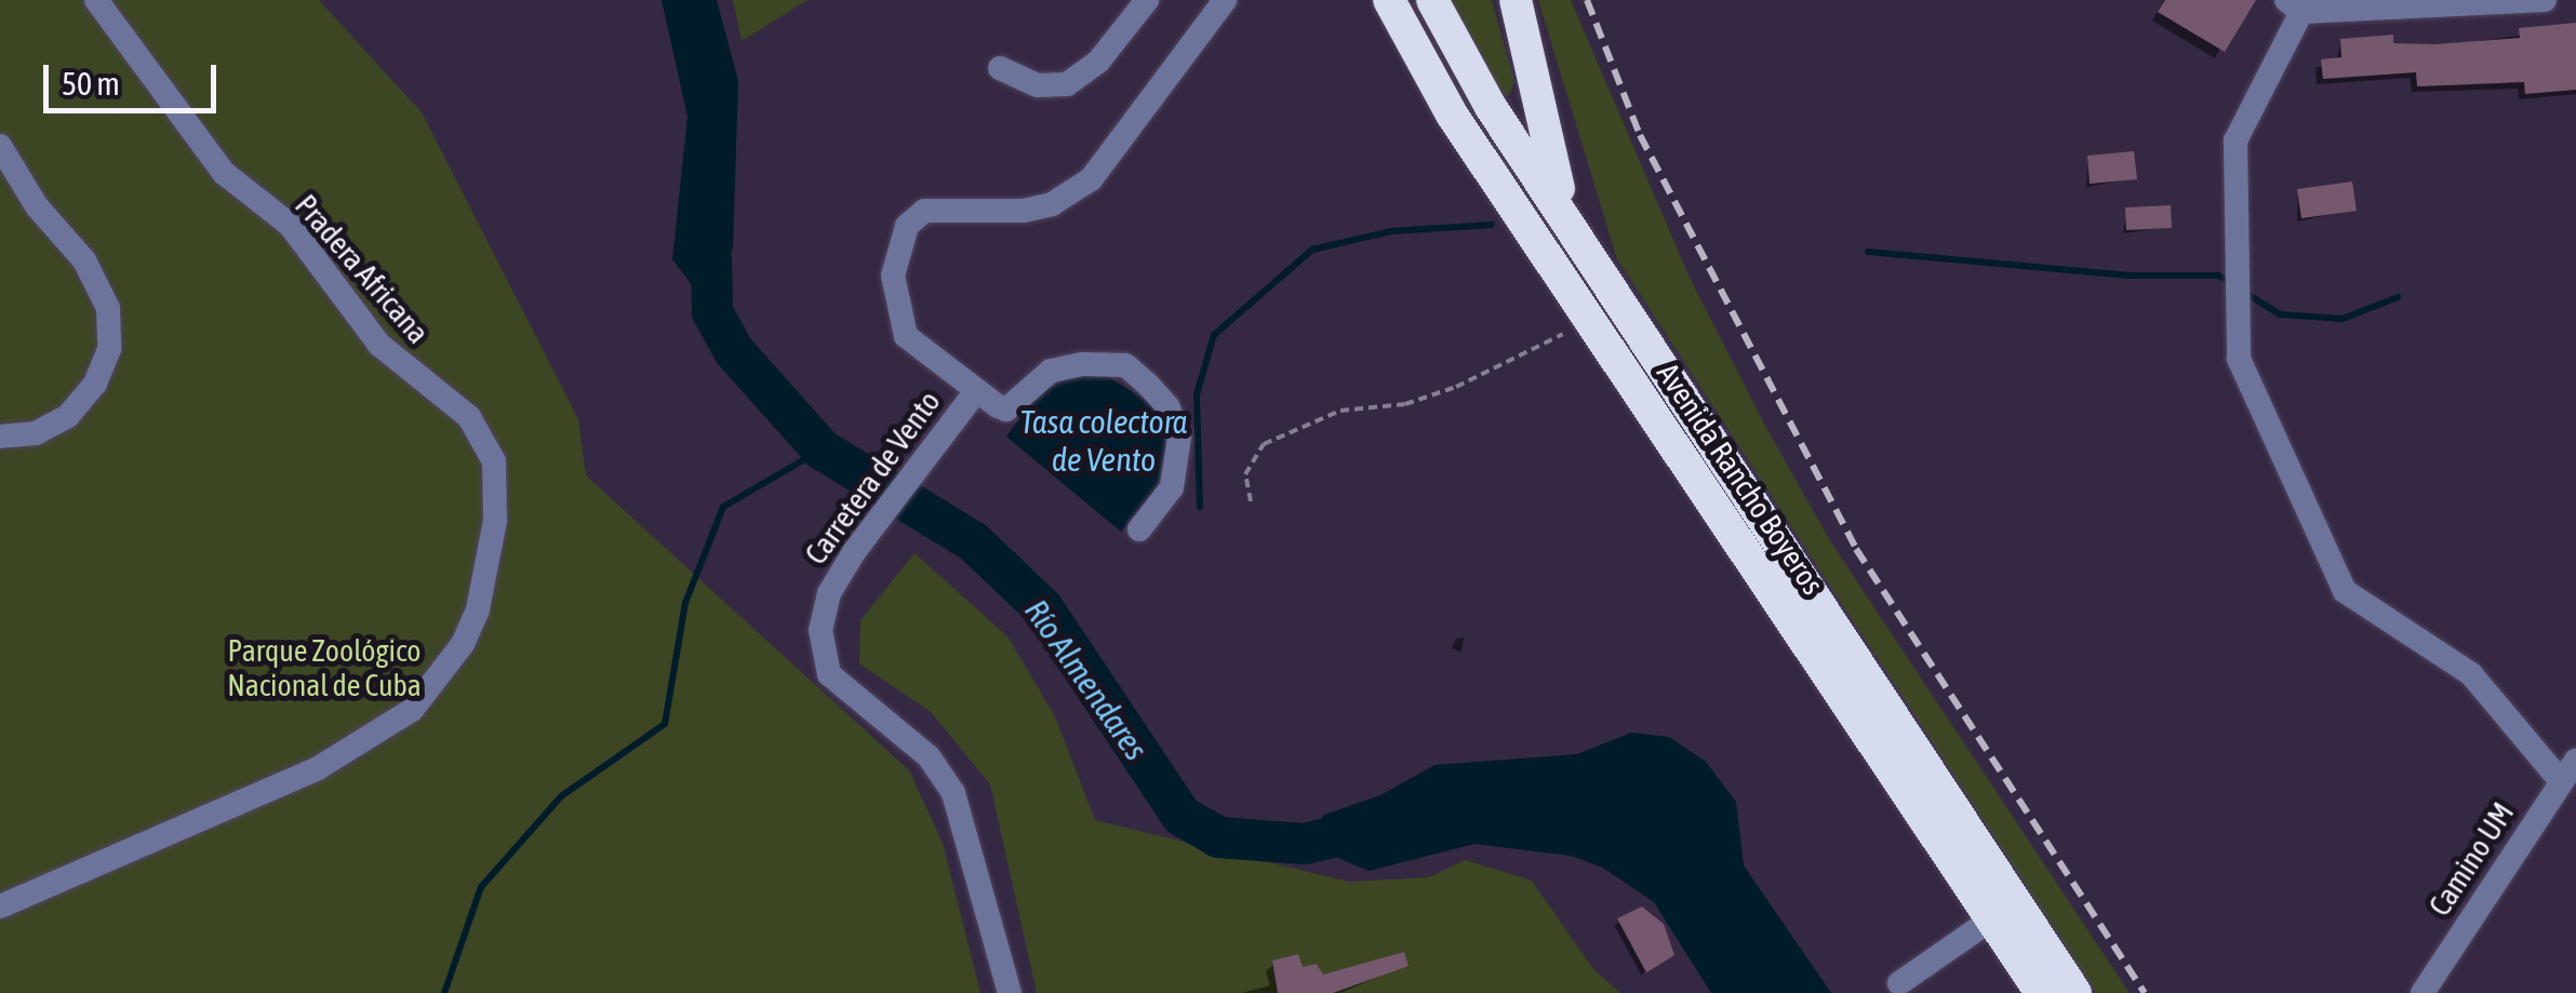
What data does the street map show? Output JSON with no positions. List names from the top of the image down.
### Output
{
  "streets": {
    "highway": ["Avenida Rancho Boyeros"],
    "street": ["Pradera Africana", "Carretera de Vento", "Camino UM"]
  },
  "water": ["Tasa colectora de Vento", "Río Almendares"],
  "parks": ["Parque Zoológico Nacional de Cuba"],
  "scale_bar": "50 m"
}
